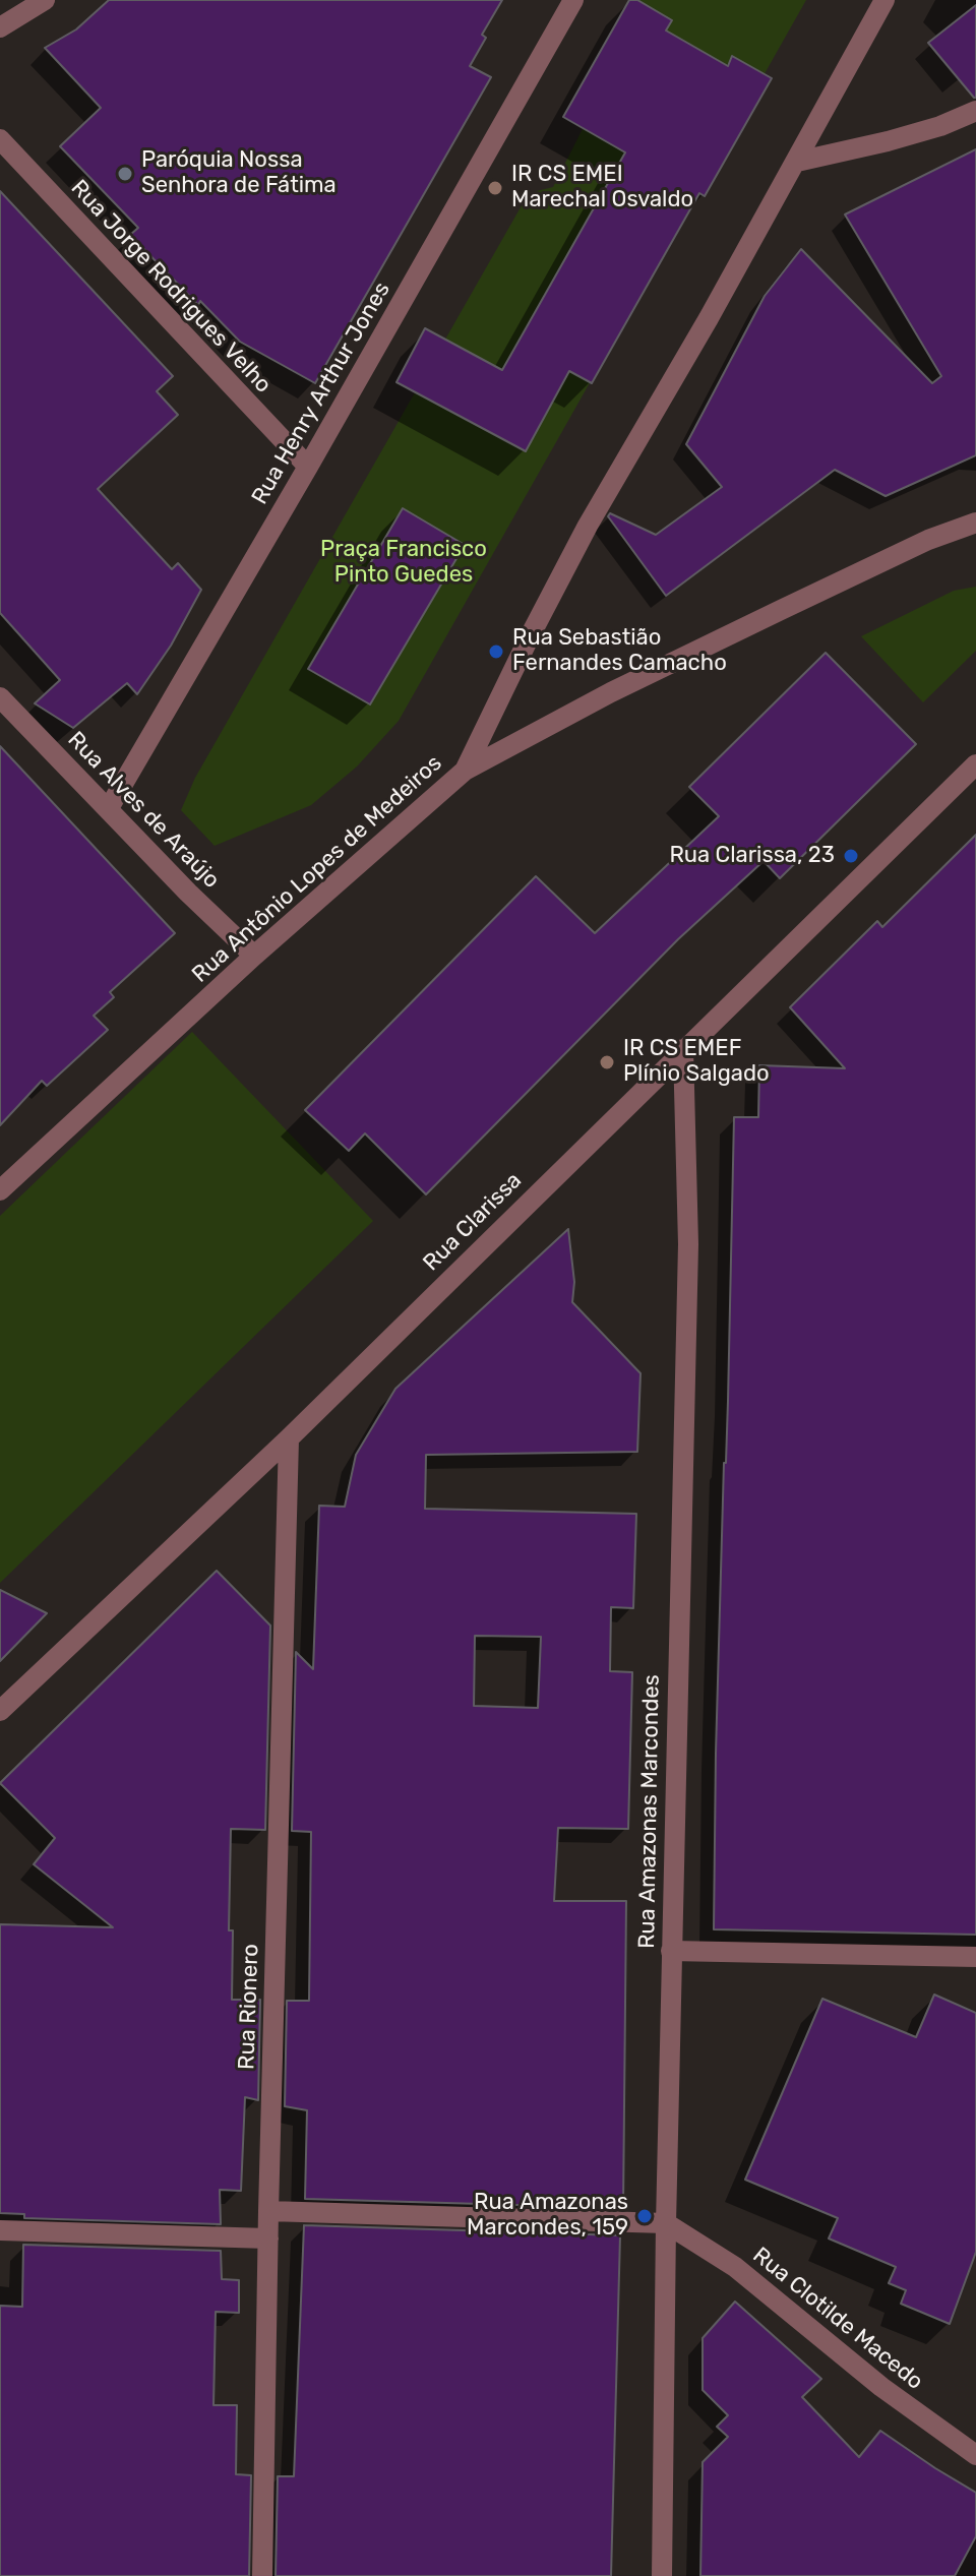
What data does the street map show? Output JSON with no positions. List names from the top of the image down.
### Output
{
  "streets": {
    "street": [
      "Rua Jorge Rodrigues Velho",
      "Rua Henry Arthur Jones",
      "Rua Alves de Araújo",
      "Rua Antônio Lopes de Medeiros",
      "Rua Clarissa",
      "Rua Amazonas Marcondes",
      "Rua Rionero",
      "Rua Clotilde Macedo"
    ]
  },
  "crossings": [
    ["Rua Jorge Rodrigues Velho", "Rua Henry Arthur Jones"],
    ["Rua Henry Arthur Jones", "Rua Alves de Araújo"],
    ["Rua Alves de Araújo", "Rua Antônio Lopes de Medeiros"],
    ["Rua Clarissa", "Rua Amazonas Marcondes"],
    ["Rua Clarissa", "Rua Rionero"],
    ["Rua Amazonas Marcondes", "Rua Clotilde Macedo"]
  ],
  "parks": ["Praça Francisco Pinto Guedes"],
  "places": [
    "Paróquia Nossa Senhora de Fátima",
    "IR CS EMEI Marechal Osvaldo",
    "Rua Sebastião Fernandes Camacho",
    "Rua Clarissa, 23",
    "IR CS EMEF Plínio Salgado",
    "Rua Amazonas Marcondes, 159"
  ]
}
